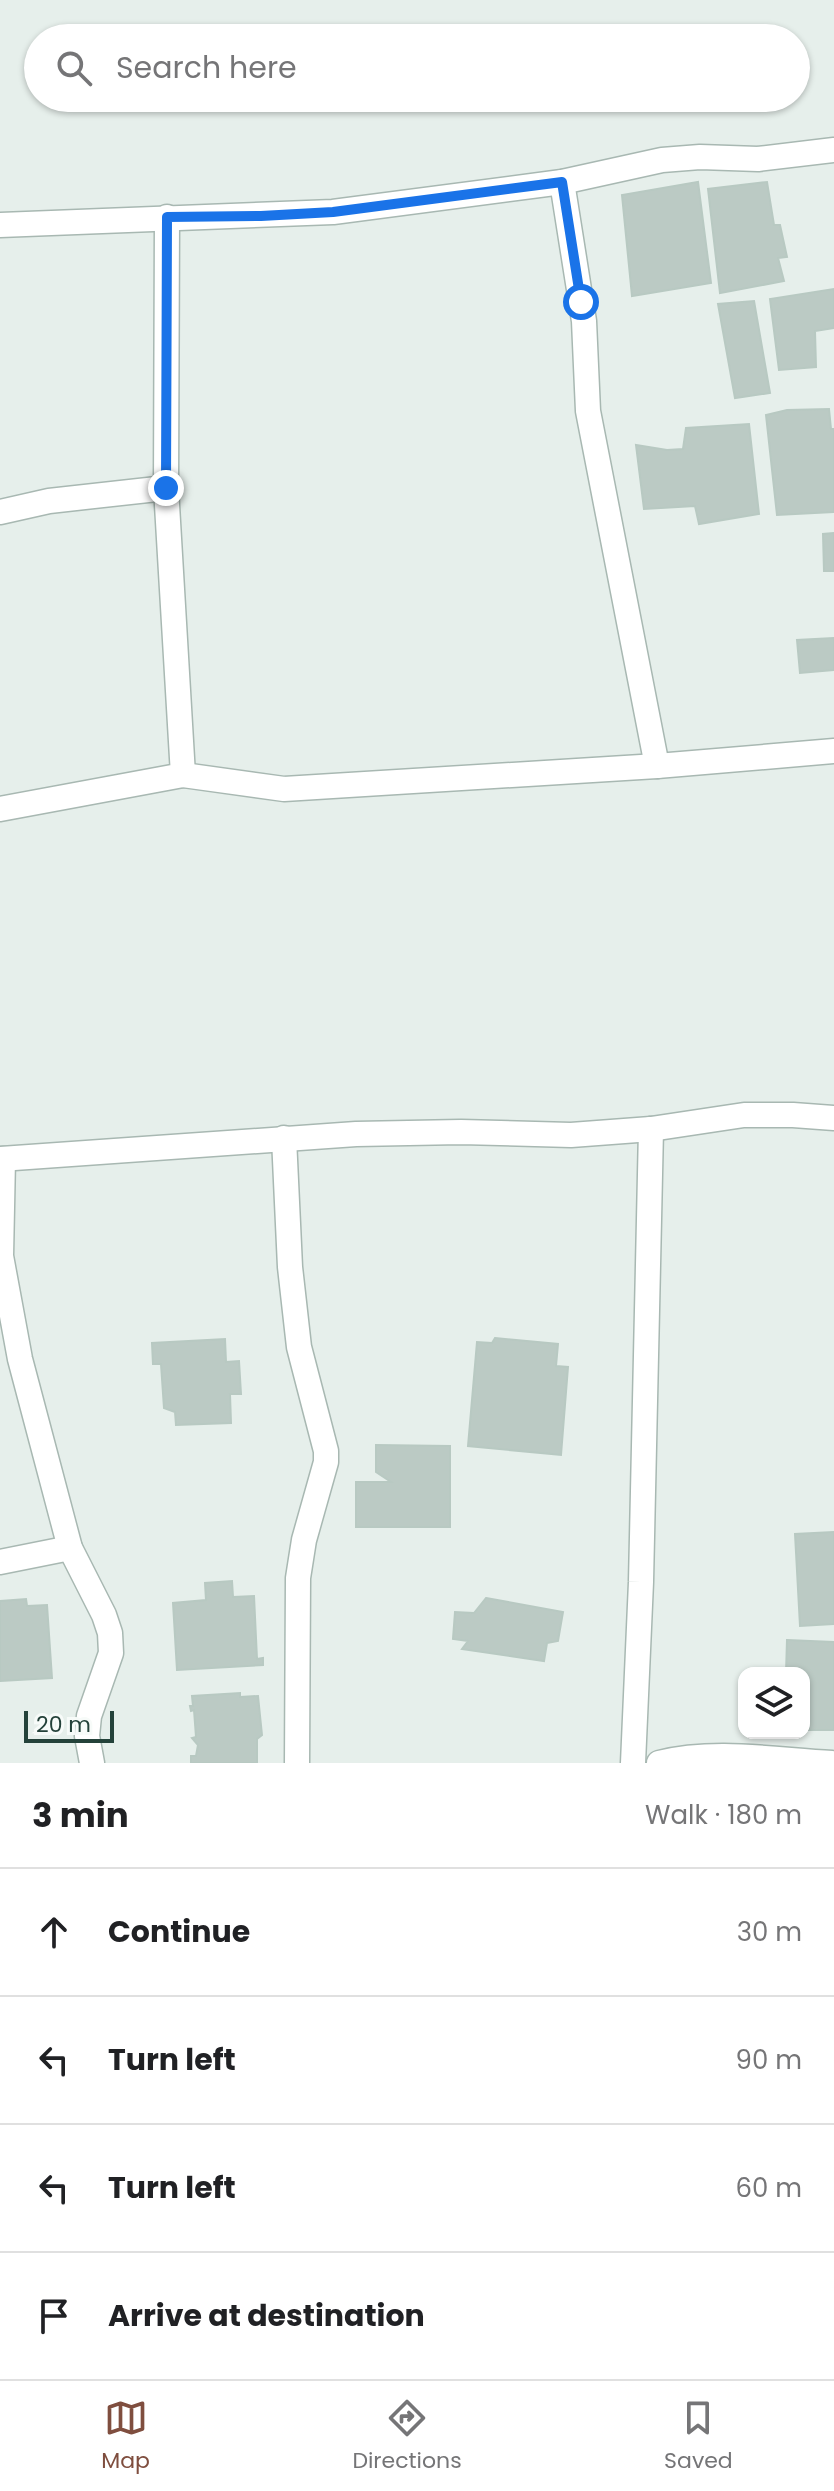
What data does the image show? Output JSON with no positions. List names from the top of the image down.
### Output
{
  "scale_bar": "20 m",
  "page": {
    "search": "Search here",
    "scale": "20 m",
    "heading": ["3 min", "Walk · 180 m"],
    "list": [
      ["Continue", "30 m"],
      ["Turn left", "90 m"],
      ["Turn left", "60 m"],
      "Arrive at destination"
    ],
    "nav": ["Map", "Directions", "Saved"]
  }
}
